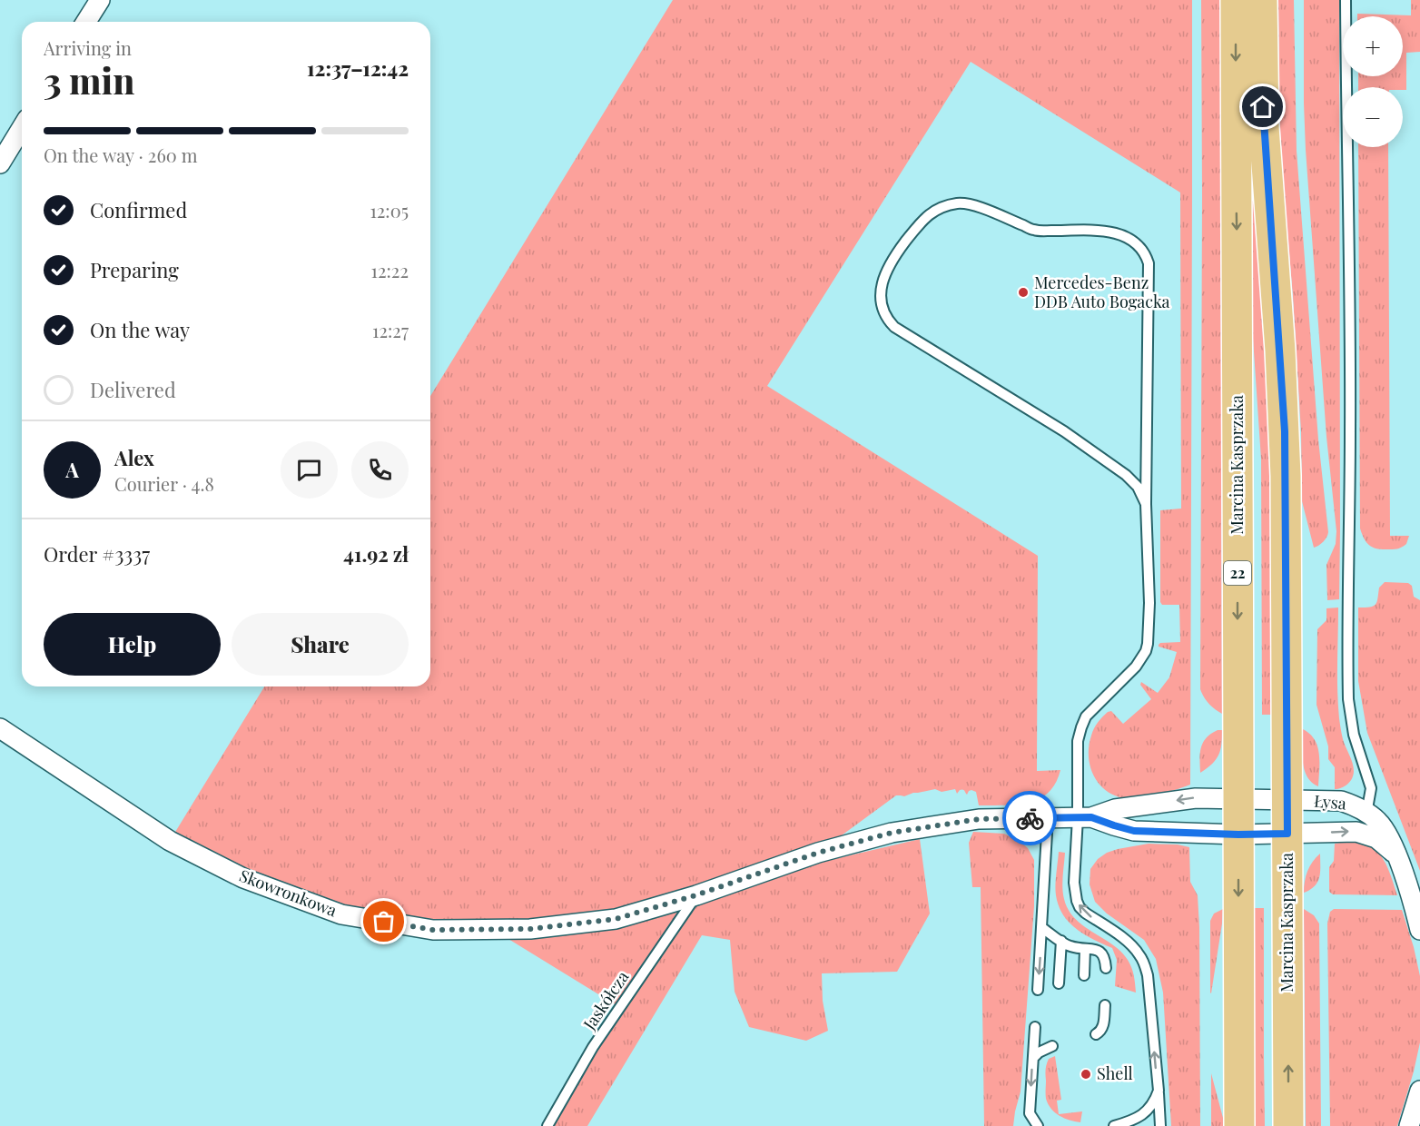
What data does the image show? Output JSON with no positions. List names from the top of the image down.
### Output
{
  "streets": {
    "main road": ["Marcina Kasprzaka", "22"],
    "street": ["Łysa", "Skowronkowa"],
    "lane": ["Jaskółcza"]
  },
  "crossings": [
    ["Marcina Kasprzaka", "Łysa"],
    ["Marcina Kasprzaka", "Skowronkowa"],
    ["Łysa", "Skowronkowa"],
    ["Skowronkowa", "Jaskółcza"]
  ],
  "places": ["Mercedes-Benz DDB Auto Bogacka", "Shell"],
  "page": {
    "map_buttons": ["+", "−"],
    "heading": ["3 min", "Arriving in", "12:37–12:42"],
    "panel": [
      "Alex",
      "Courier · 4.8",
      "Order #3337",
      "41.92 zł"
    ],
    "bar": "On the way · 260 m",
    "list": [
      ["Confirmed", "12:05"],
      ["Preparing", "12:22"],
      ["On the way", "12:27"],
      "Delivered"
    ],
    "round": "A",
    "buttons": ["Help", "Share"]
  }
}
